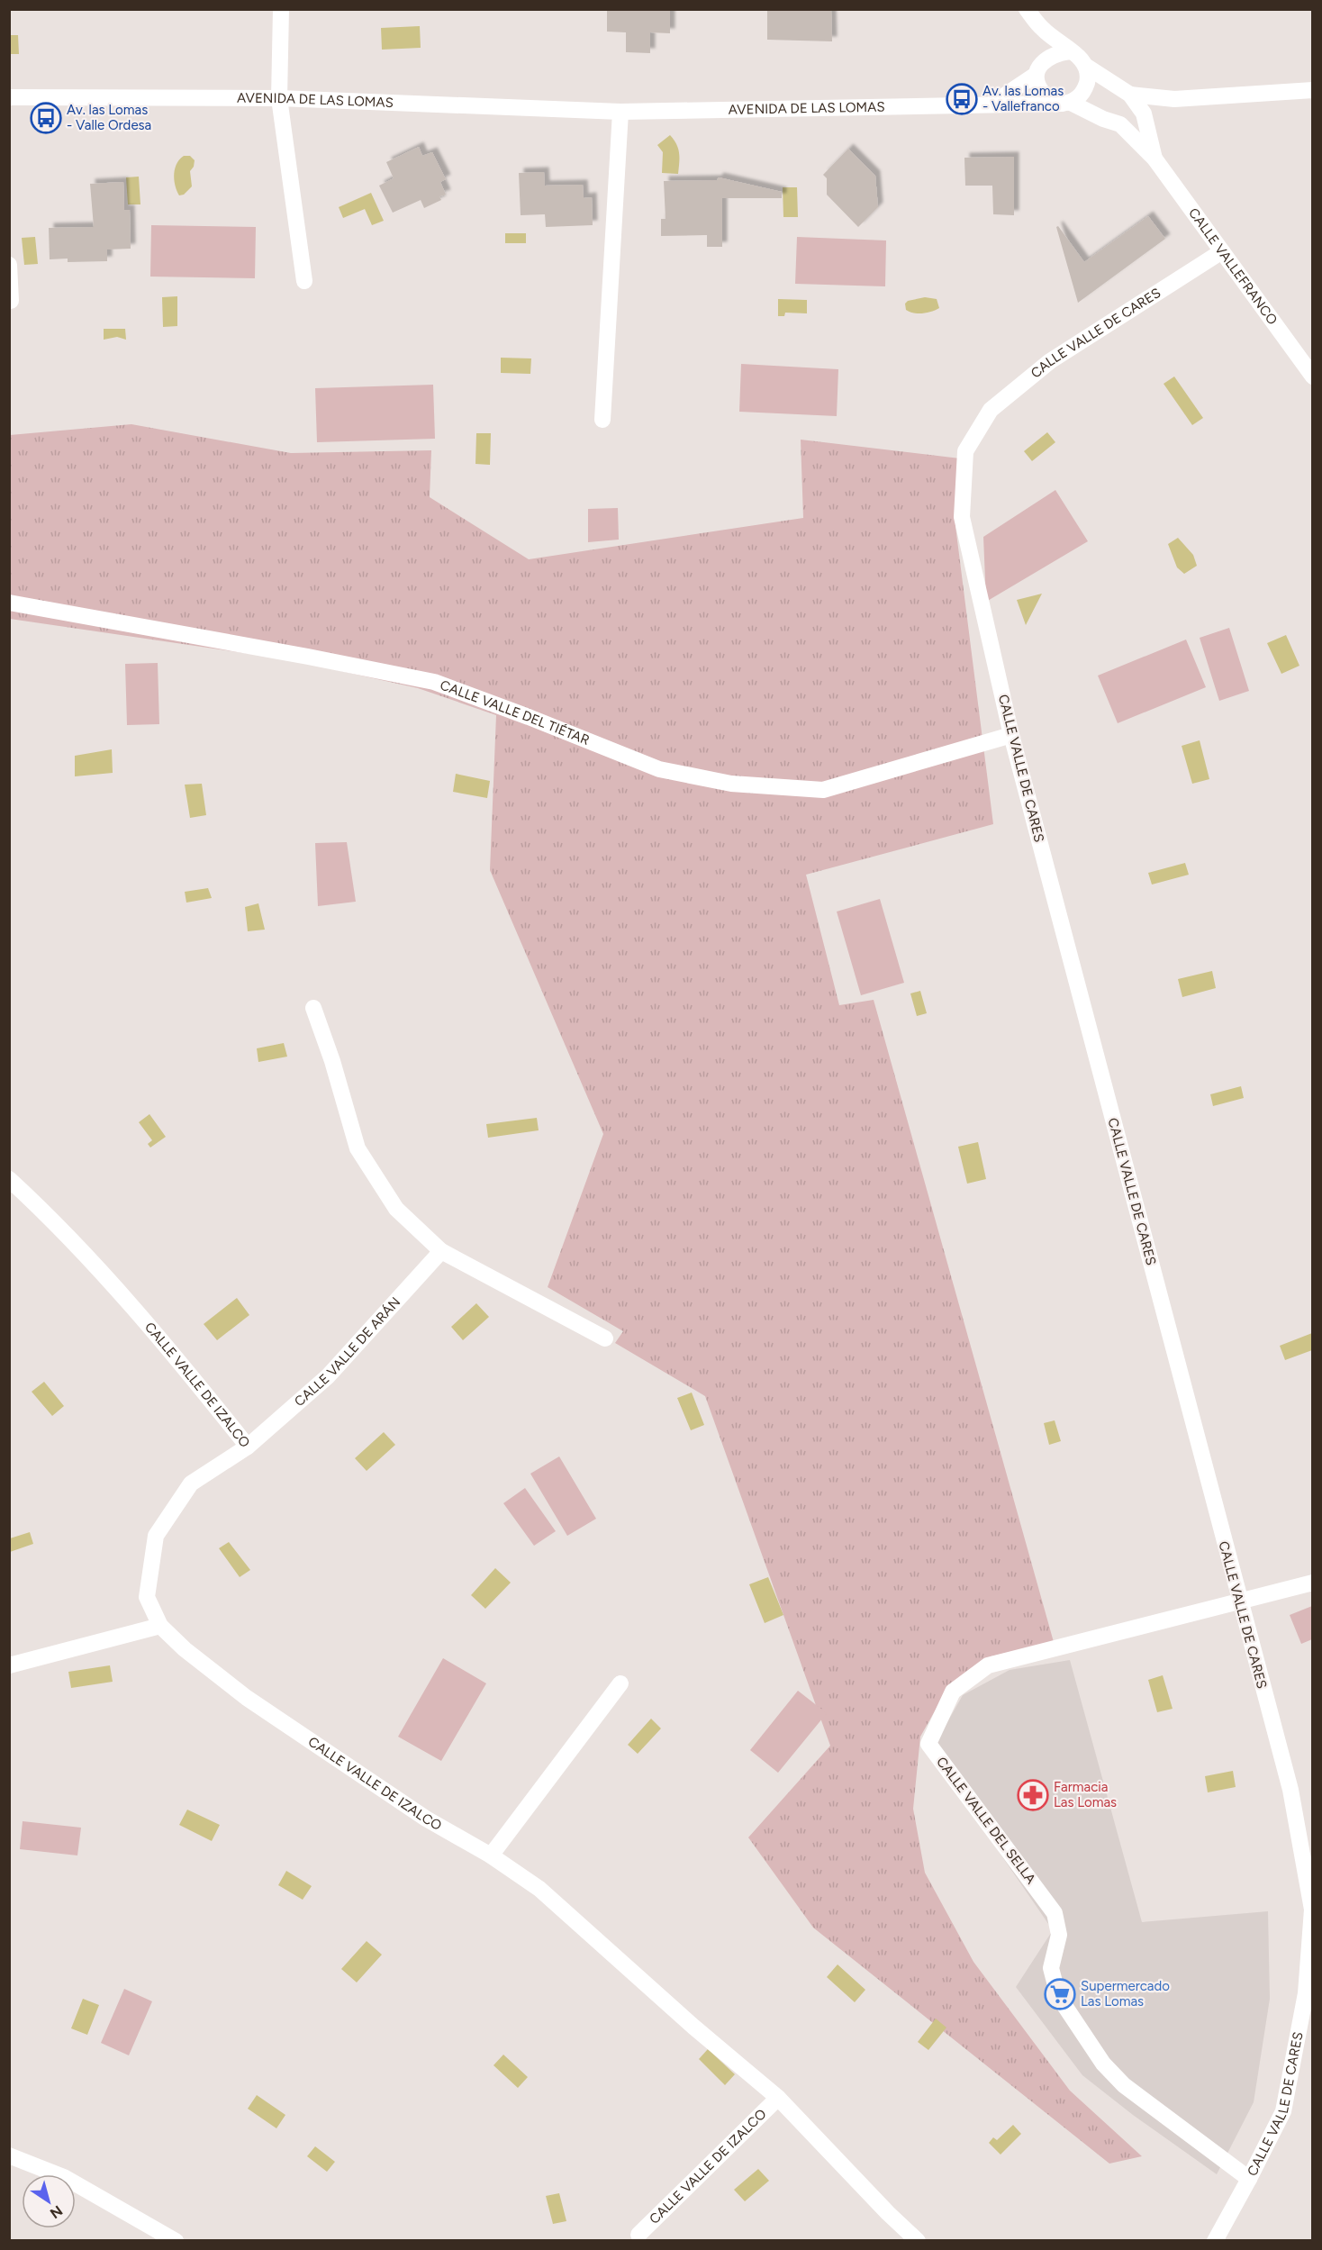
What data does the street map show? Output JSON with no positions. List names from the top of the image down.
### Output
{
  "streets": {
    "street": [
      "AVENIDA DE LAS LOMAS",
      "CALLE VALLEFRANCO",
      "CALLE VALLE DE CARES",
      "CALLE VALLE DEL TIÉTAR",
      "CALLE VALLE DE ARÁN",
      "CALLE VALLE DE IZALCO",
      "CALLE VALLE DEL SELLA"
    ]
  },
  "crossings": [
    ["AVENIDA DE LAS LOMAS", "CALLE VALLEFRANCO"],
    ["CALLE VALLEFRANCO", "CALLE VALLE DE CARES"],
    ["CALLE VALLE DE CARES", "CALLE VALLE DEL TIÉTAR"],
    ["CALLE VALLE DE CARES", "CALLE VALLE DEL SELLA"],
    ["CALLE VALLE DE ARÁN", "CALLE VALLE DE IZALCO"]
  ],
  "places": {
    "bus stop": ["Av. las Lomas - Vallefranco", "Av. las Lomas - Valle Ordesa"],
    "pharmacy": ["Farmacia Las Lomas"],
    "supermarket": ["Supermercado Las Lomas"]
  },
  "north": "bottom right"
}
